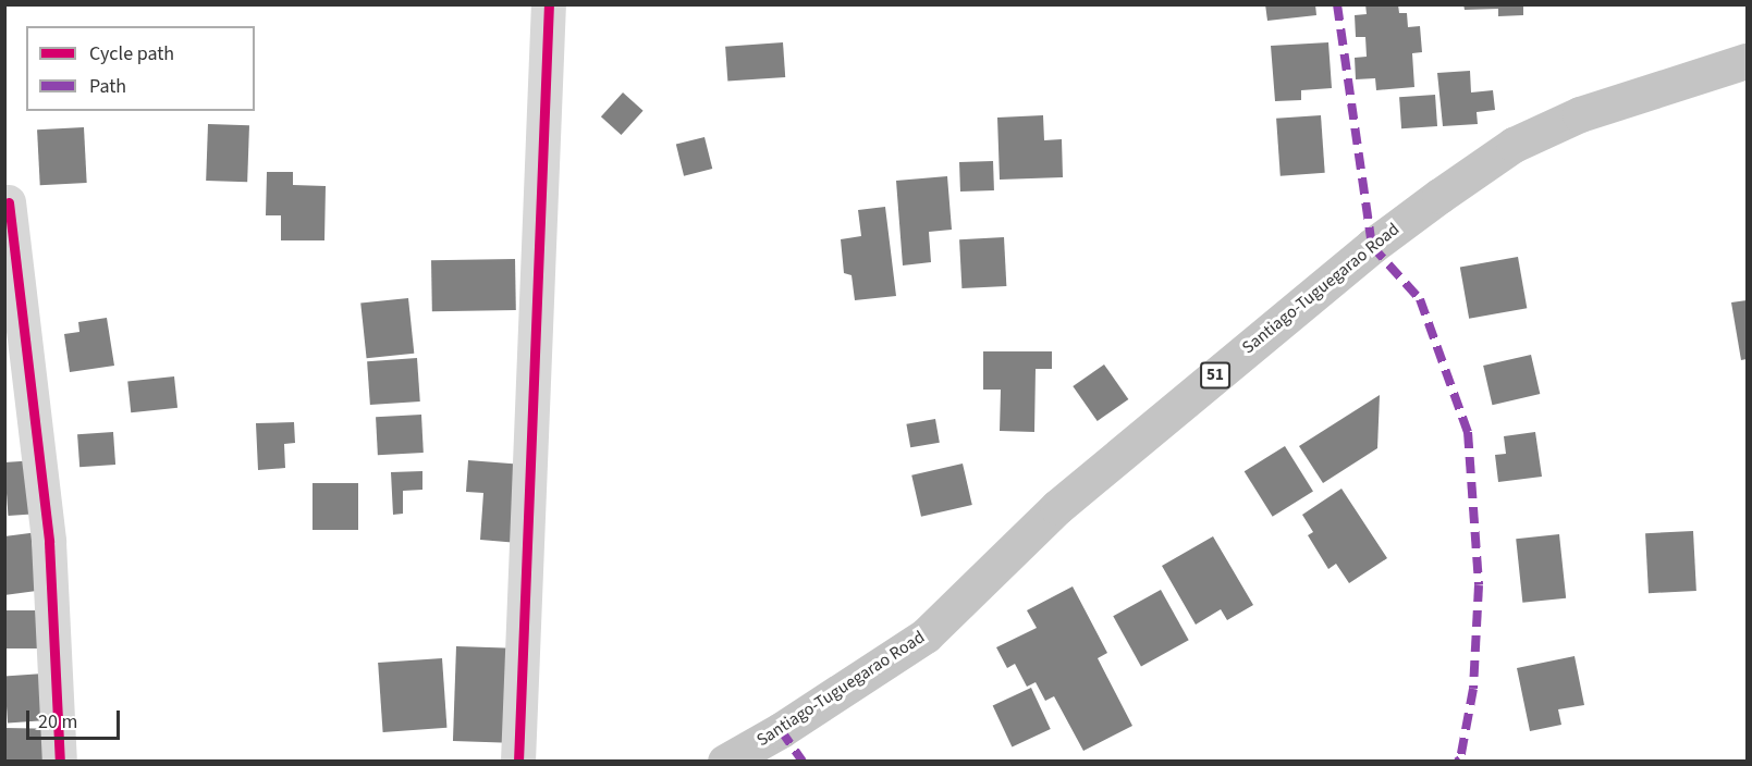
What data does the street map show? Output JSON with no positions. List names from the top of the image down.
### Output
{
  "streets": {
    "highway": ["Santiago-Tuguegarao Road", "51"]
  },
  "legend": ["Cycle path", "Path"],
  "scale_bar": "20 m"
}
